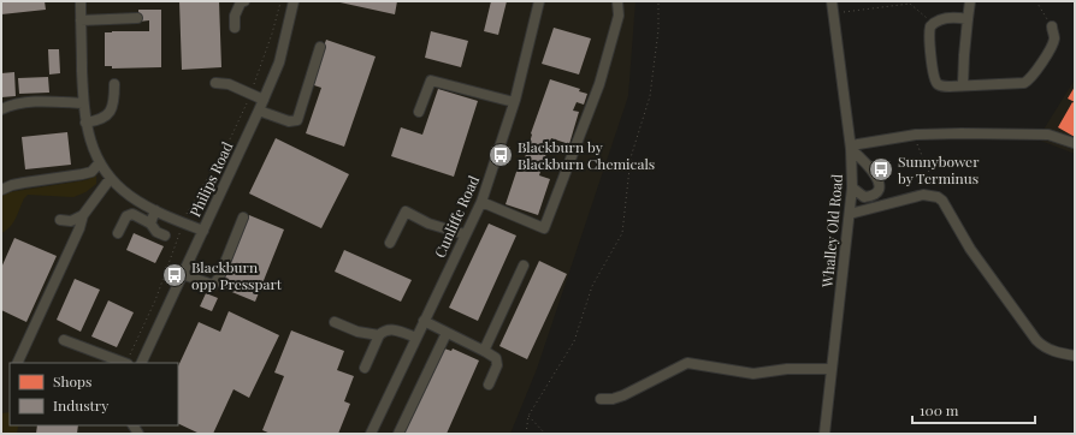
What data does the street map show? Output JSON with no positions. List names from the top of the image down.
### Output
{
  "streets": {
    "street": ["Philips Road", "Cunliffe Road", "Whalley Old Road"]
  },
  "places": {
    "bus stop": ["Blackburn by Blackburn Chemicals", "Sunnybower by Terminus", "Blackburn opp Presspart"]
  },
  "legend": ["Shops", "Industry"],
  "scale_bar": "100 m"
}
